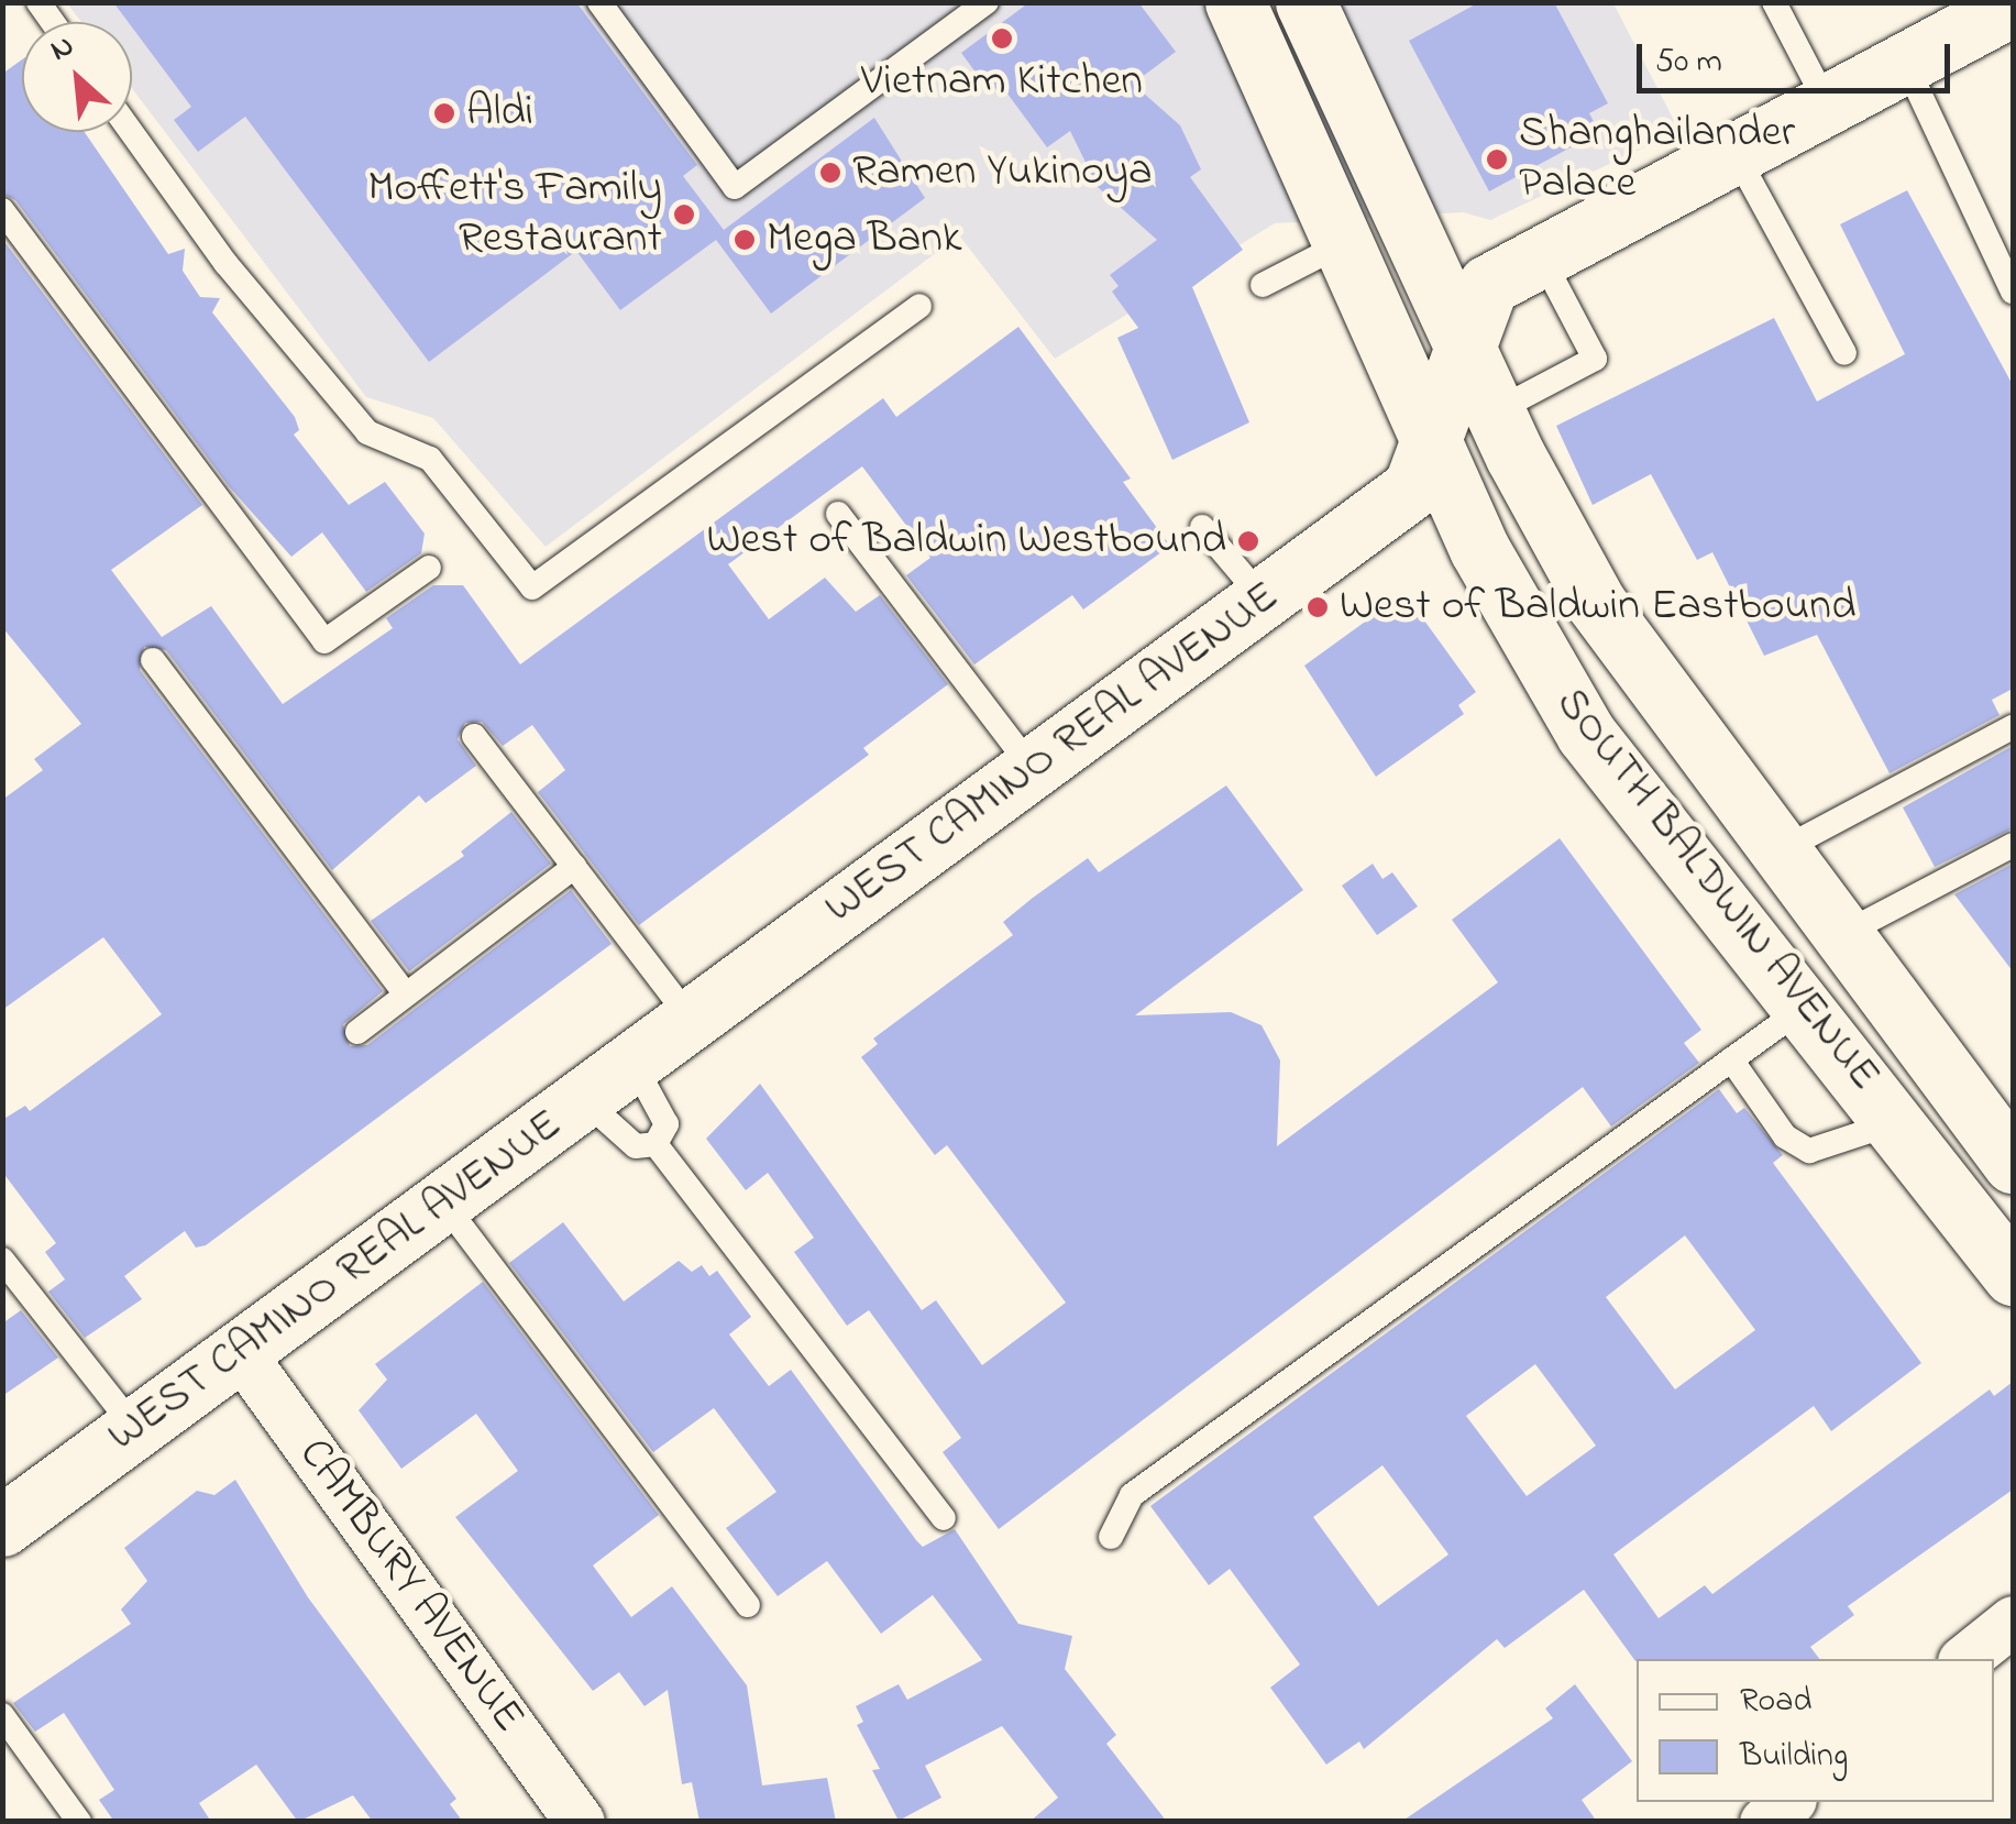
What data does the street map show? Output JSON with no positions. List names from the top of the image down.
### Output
{
  "streets": {
    "main road": ["WEST CAMINO REAL AVENUE", "SOUTH BALDWIN AVENUE"],
    "street": ["CAMBURY AVENUE"]
  },
  "crossings": [
    ["WEST CAMINO REAL AVENUE", "SOUTH BALDWIN AVENUE"],
    ["WEST CAMINO REAL AVENUE", "CAMBURY AVENUE"]
  ],
  "places": [
    "Vietnam Kitchen",
    "Aldi",
    "Shanghailander Palace",
    "Ramen Yukinoya",
    "Moffett's Family Restaurant",
    "Mega Bank",
    "West of Baldwin Westbound",
    "West of Baldwin Eastbound"
  ],
  "legend": ["Road", "Building"],
  "scale_bar": "50 m",
  "north": "top left"
}
